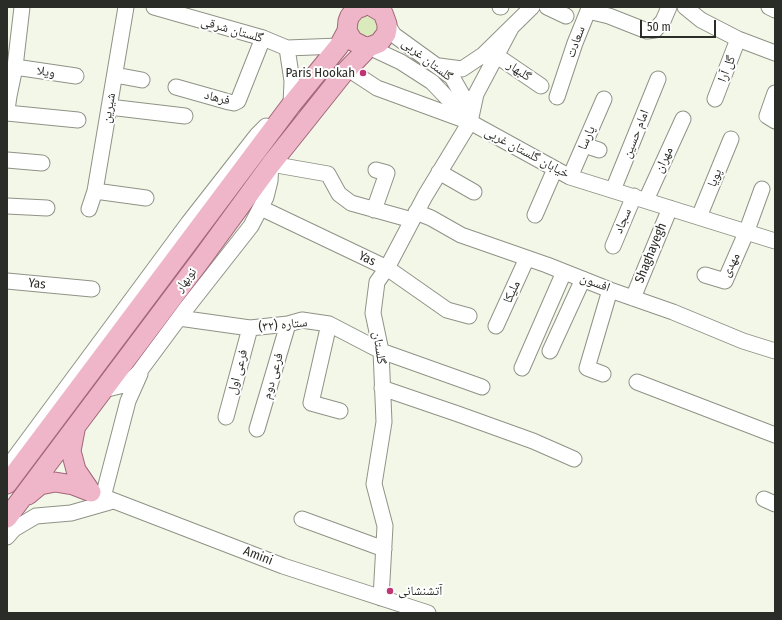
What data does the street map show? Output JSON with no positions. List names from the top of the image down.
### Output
{
  "streets": {
    "main road": ["نوبهار"],
    "street": [
      "گلستان شرقی",
      "سعادت",
      "گلستان غربی",
      "گل آرا",
      "گلبهار",
      "ویلا",
      "فرهاد",
      "شیرین",
      "امام حسین",
      "پارسا",
      "خیابان گلستان غربی",
      "مهران",
      "پویا",
      "سجاد",
      "Shaghayegh",
      "Yas",
      "مهدی",
      "افسون",
      "ملیکا",
      "ستاره (۳۲)",
      "گلستان",
      "فرعی اول",
      "فرعی دوم",
      "Amini"
    ]
  },
  "crossings": [
    ["گلستان شرقی", "فرهاد"],
    ["گلستان شرقی", "نوبهار"],
    ["گلستان غربی", "خیابان گلستان غربی"],
    ["گلستان غربی", "نوبهار"],
    ["گلستان غربی", "گلستان"],
    ["گلبهار", "گلستان"],
    ["امام حسین", "خیابان گلستان غربی"],
    ["پارسا", "خیابان گلستان غربی"],
    ["خیابان گلستان غربی", "مهران"],
    ["خیابان گلستان غربی", "پویا"],
    ["خیابان گلستان غربی", "سجاد"],
    ["خیابان گلستان غربی", "Shaghayegh"],
    ["خیابان گلستان غربی", "مهدی"],
    ["خیابان گلستان غربی", "نوبهار"],
    ["خیابان گلستان غربی", "گلستان"],
    ["مهران", "سجاد"],
    ["Shaghayegh", "افسون"],
    ["Yas", "گلستان"],
    ["نوبهار", "افسون"],
    ["افسون", "ملیکا"],
    ["افسون", "گلستان"],
    ["ستاره (۳۲)", "گلستان"],
    ["ستاره (۳۲)", "فرعی اول"],
    ["ستاره (۳۲)", "فرعی دوم"],
    ["گلستان", "Amini"]
  ],
  "places": ["Paris Hookah", "آتشنشانی"],
  "scale_bar": "50 m"
}
